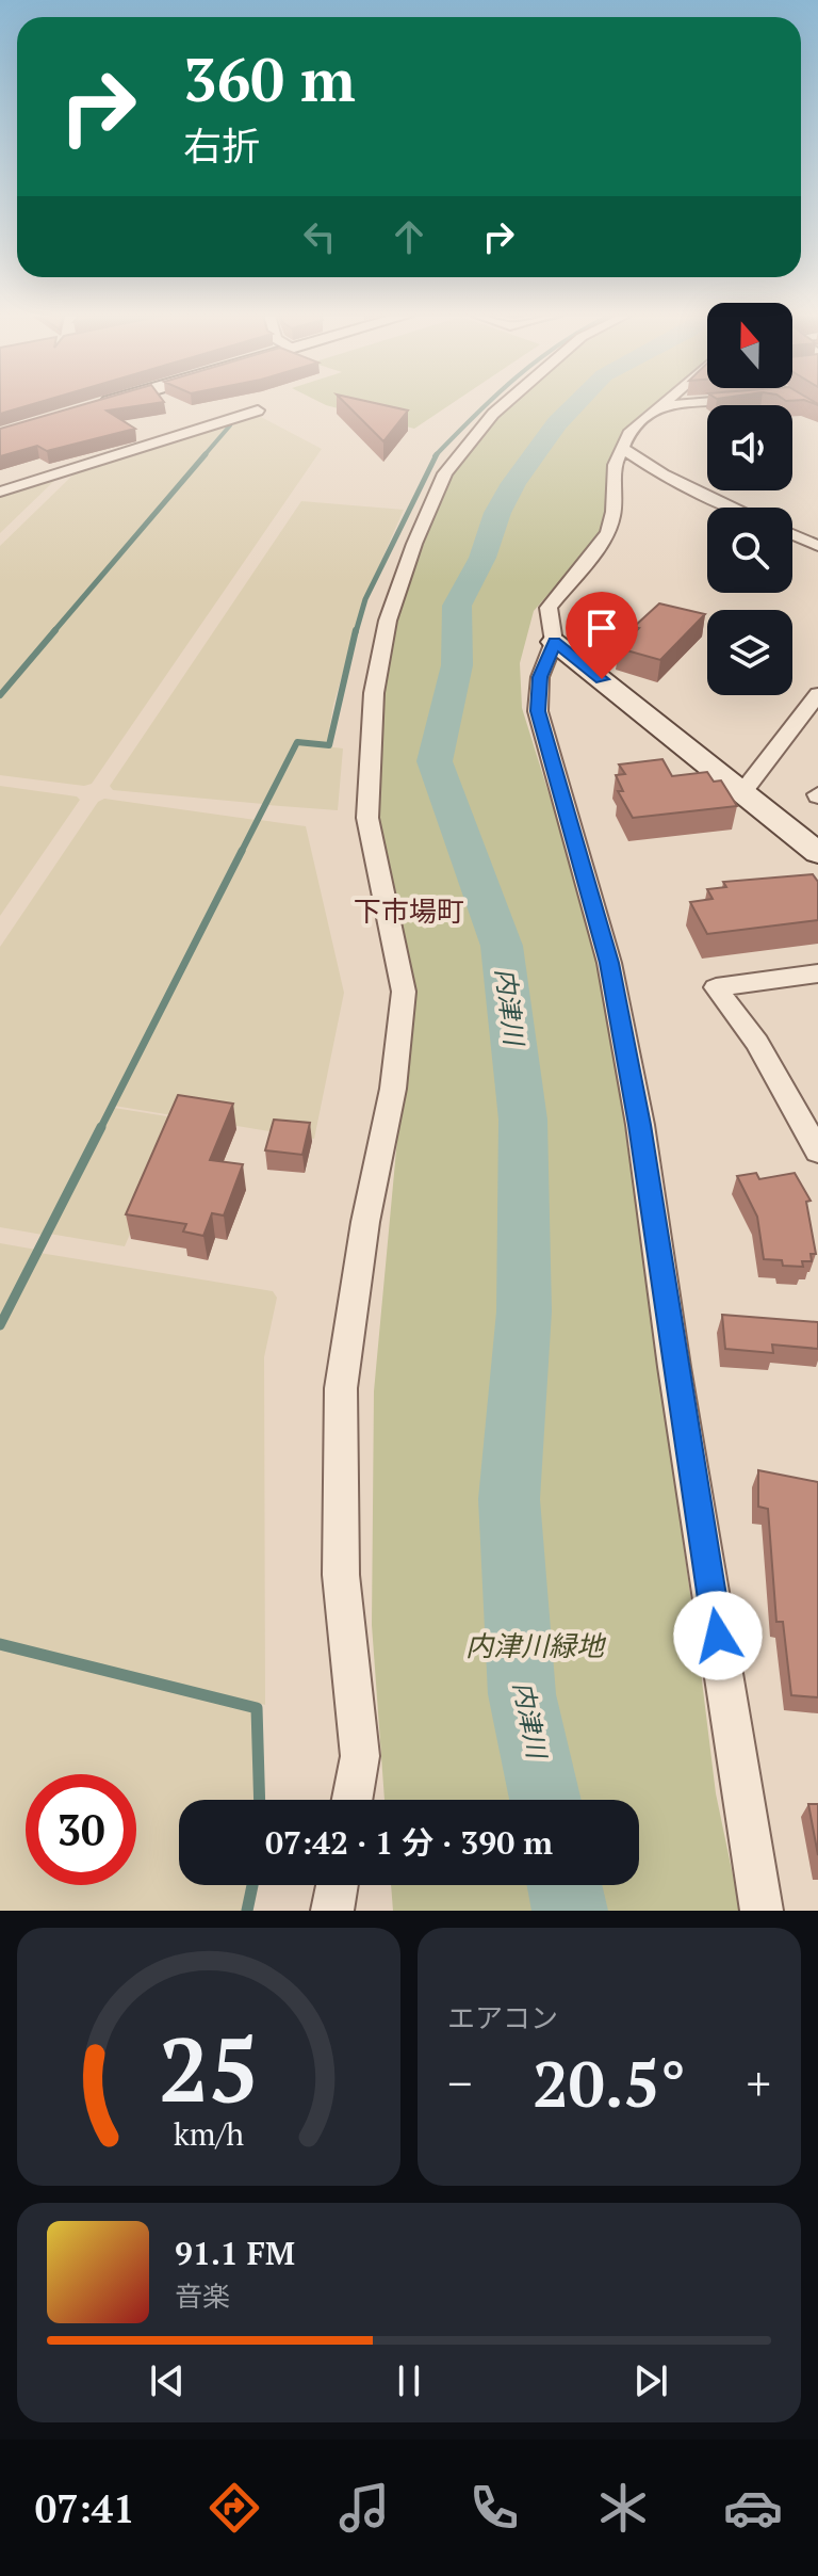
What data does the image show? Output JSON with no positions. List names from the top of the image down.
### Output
{
  "districts": ["下市場町"],
  "water": ["内津川"],
  "parks": ["内津川緑地"],
  "north": "top",
  "page": {
    "turn": ["360 m", "右折"],
    "limit": "30",
    "trip": "07:42 · 1 分 · 390 m",
    "tile": "エアコン",
    "heat": ["−", "20.5°", "+"],
    "song": ["91.1 FM", "音楽"],
    "tabs": "07:41",
    "gauge": ["25", "km/h"]
  }
}
